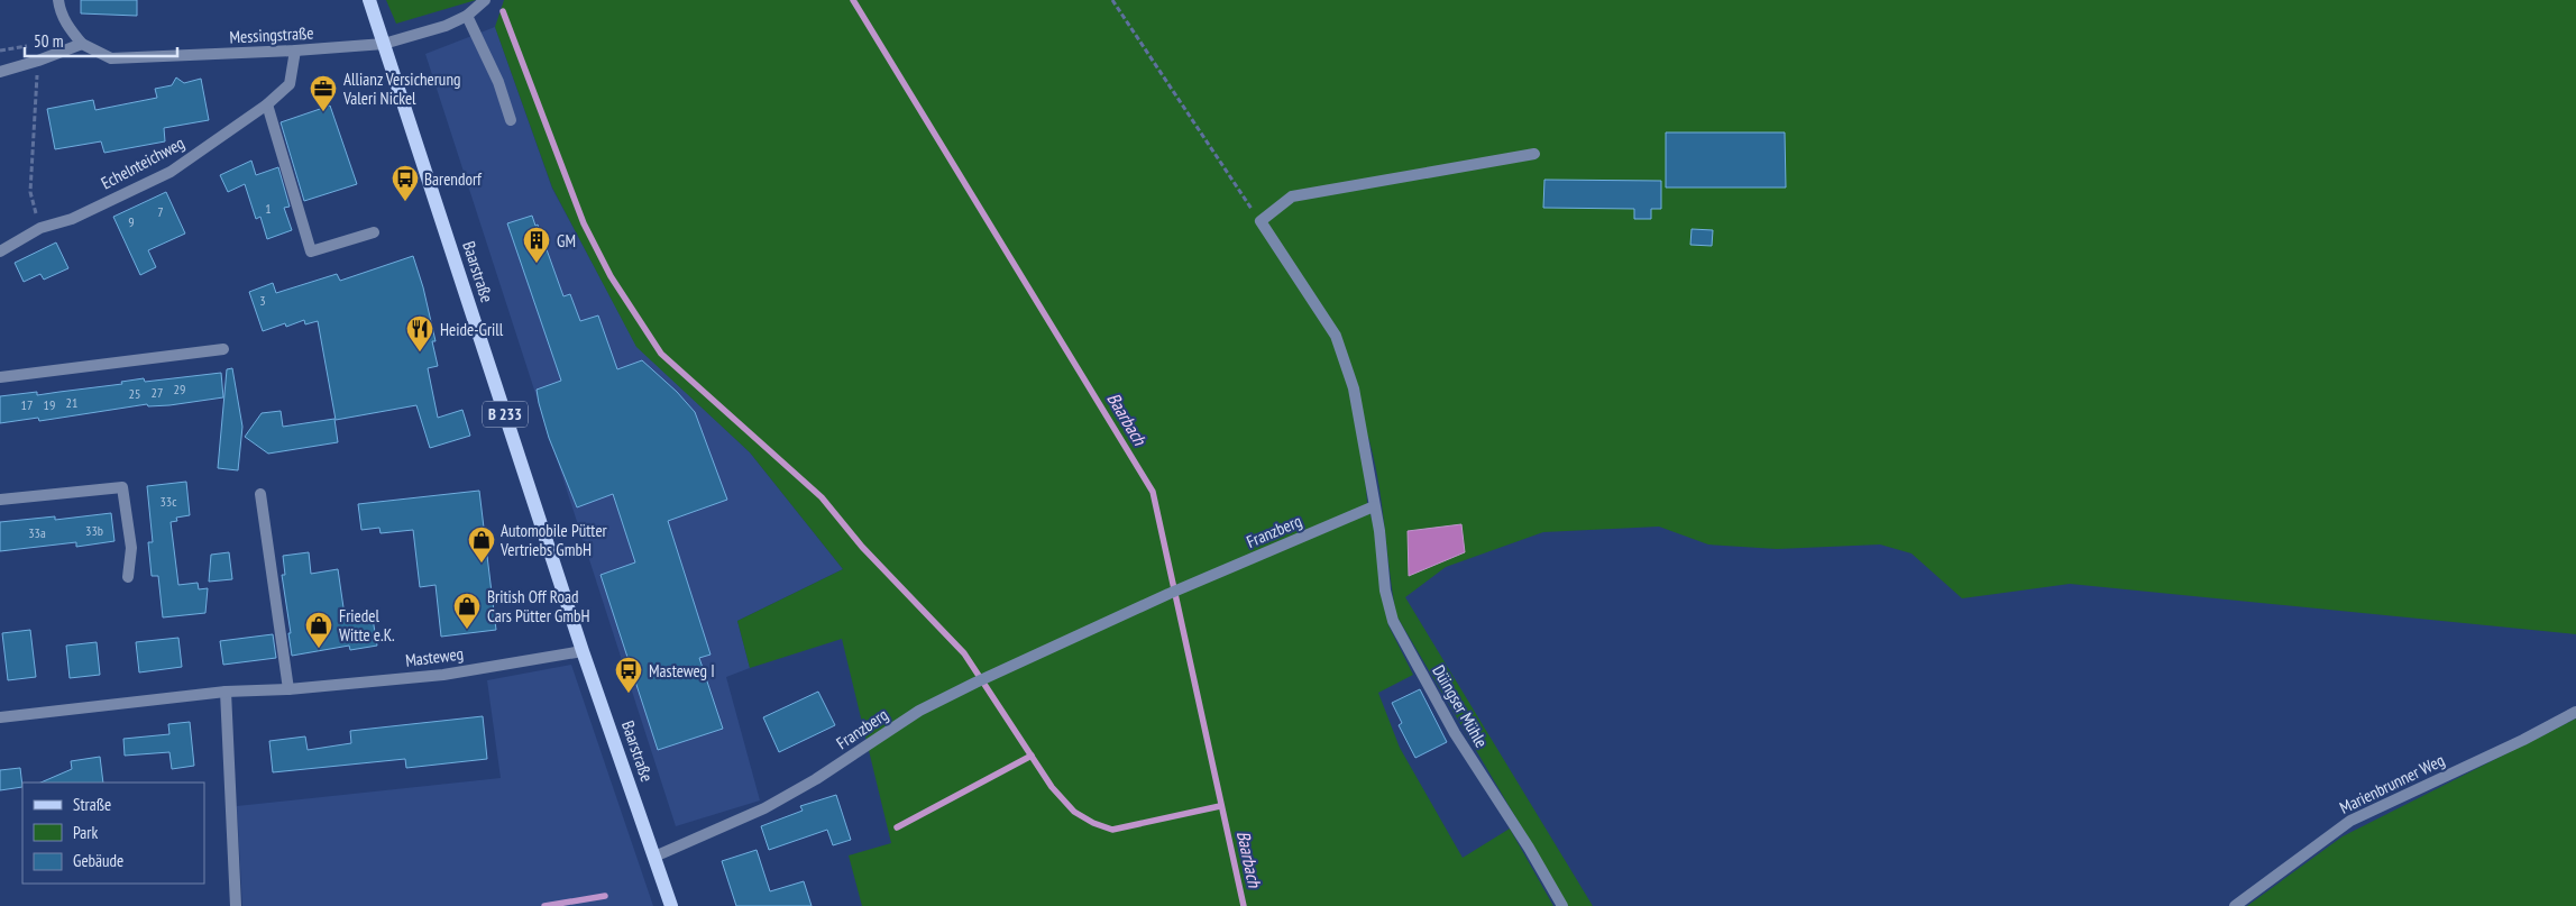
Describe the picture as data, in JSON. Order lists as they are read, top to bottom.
{
  "streets": {
    "main road": ["Baarstraße", "B 233"],
    "street": [
      "Messingstraße",
      "Echelnteichweg",
      "Franzberg",
      "Masteweg",
      "Düingser Mühle",
      "Marienbrunner Weg"
    ]
  },
  "crossings": [
    ["Messingstraße", "Echelnteichweg"],
    ["Messingstraße", "Baarstraße"],
    ["Baarstraße", "Franzberg"],
    ["Baarstraße", "Masteweg"],
    ["Franzberg", "Düingser Mühle"]
  ],
  "water": ["Baarbach"],
  "places": {
    "office": ["Allianz Versicherung Valeri Nickel"],
    "bus stop": ["Barendorf", "Masteweg I"],
    "building": ["GM"],
    "restaurant": ["Heide-Grill"],
    "shop": ["Automobile Pütter Vertriebs GmbH", "British Off Road Cars Pütter GmbH", "Friedel Witte e.K."]
  },
  "house_numbers": [
    "1",
    "7",
    "9",
    "3",
    "29",
    "27",
    "25",
    "21",
    "17",
    "19",
    "33c",
    "33b",
    "33a"
  ],
  "legend": ["Straße", "Park", "Gebäude"],
  "scale_bar": "50 m"
}
